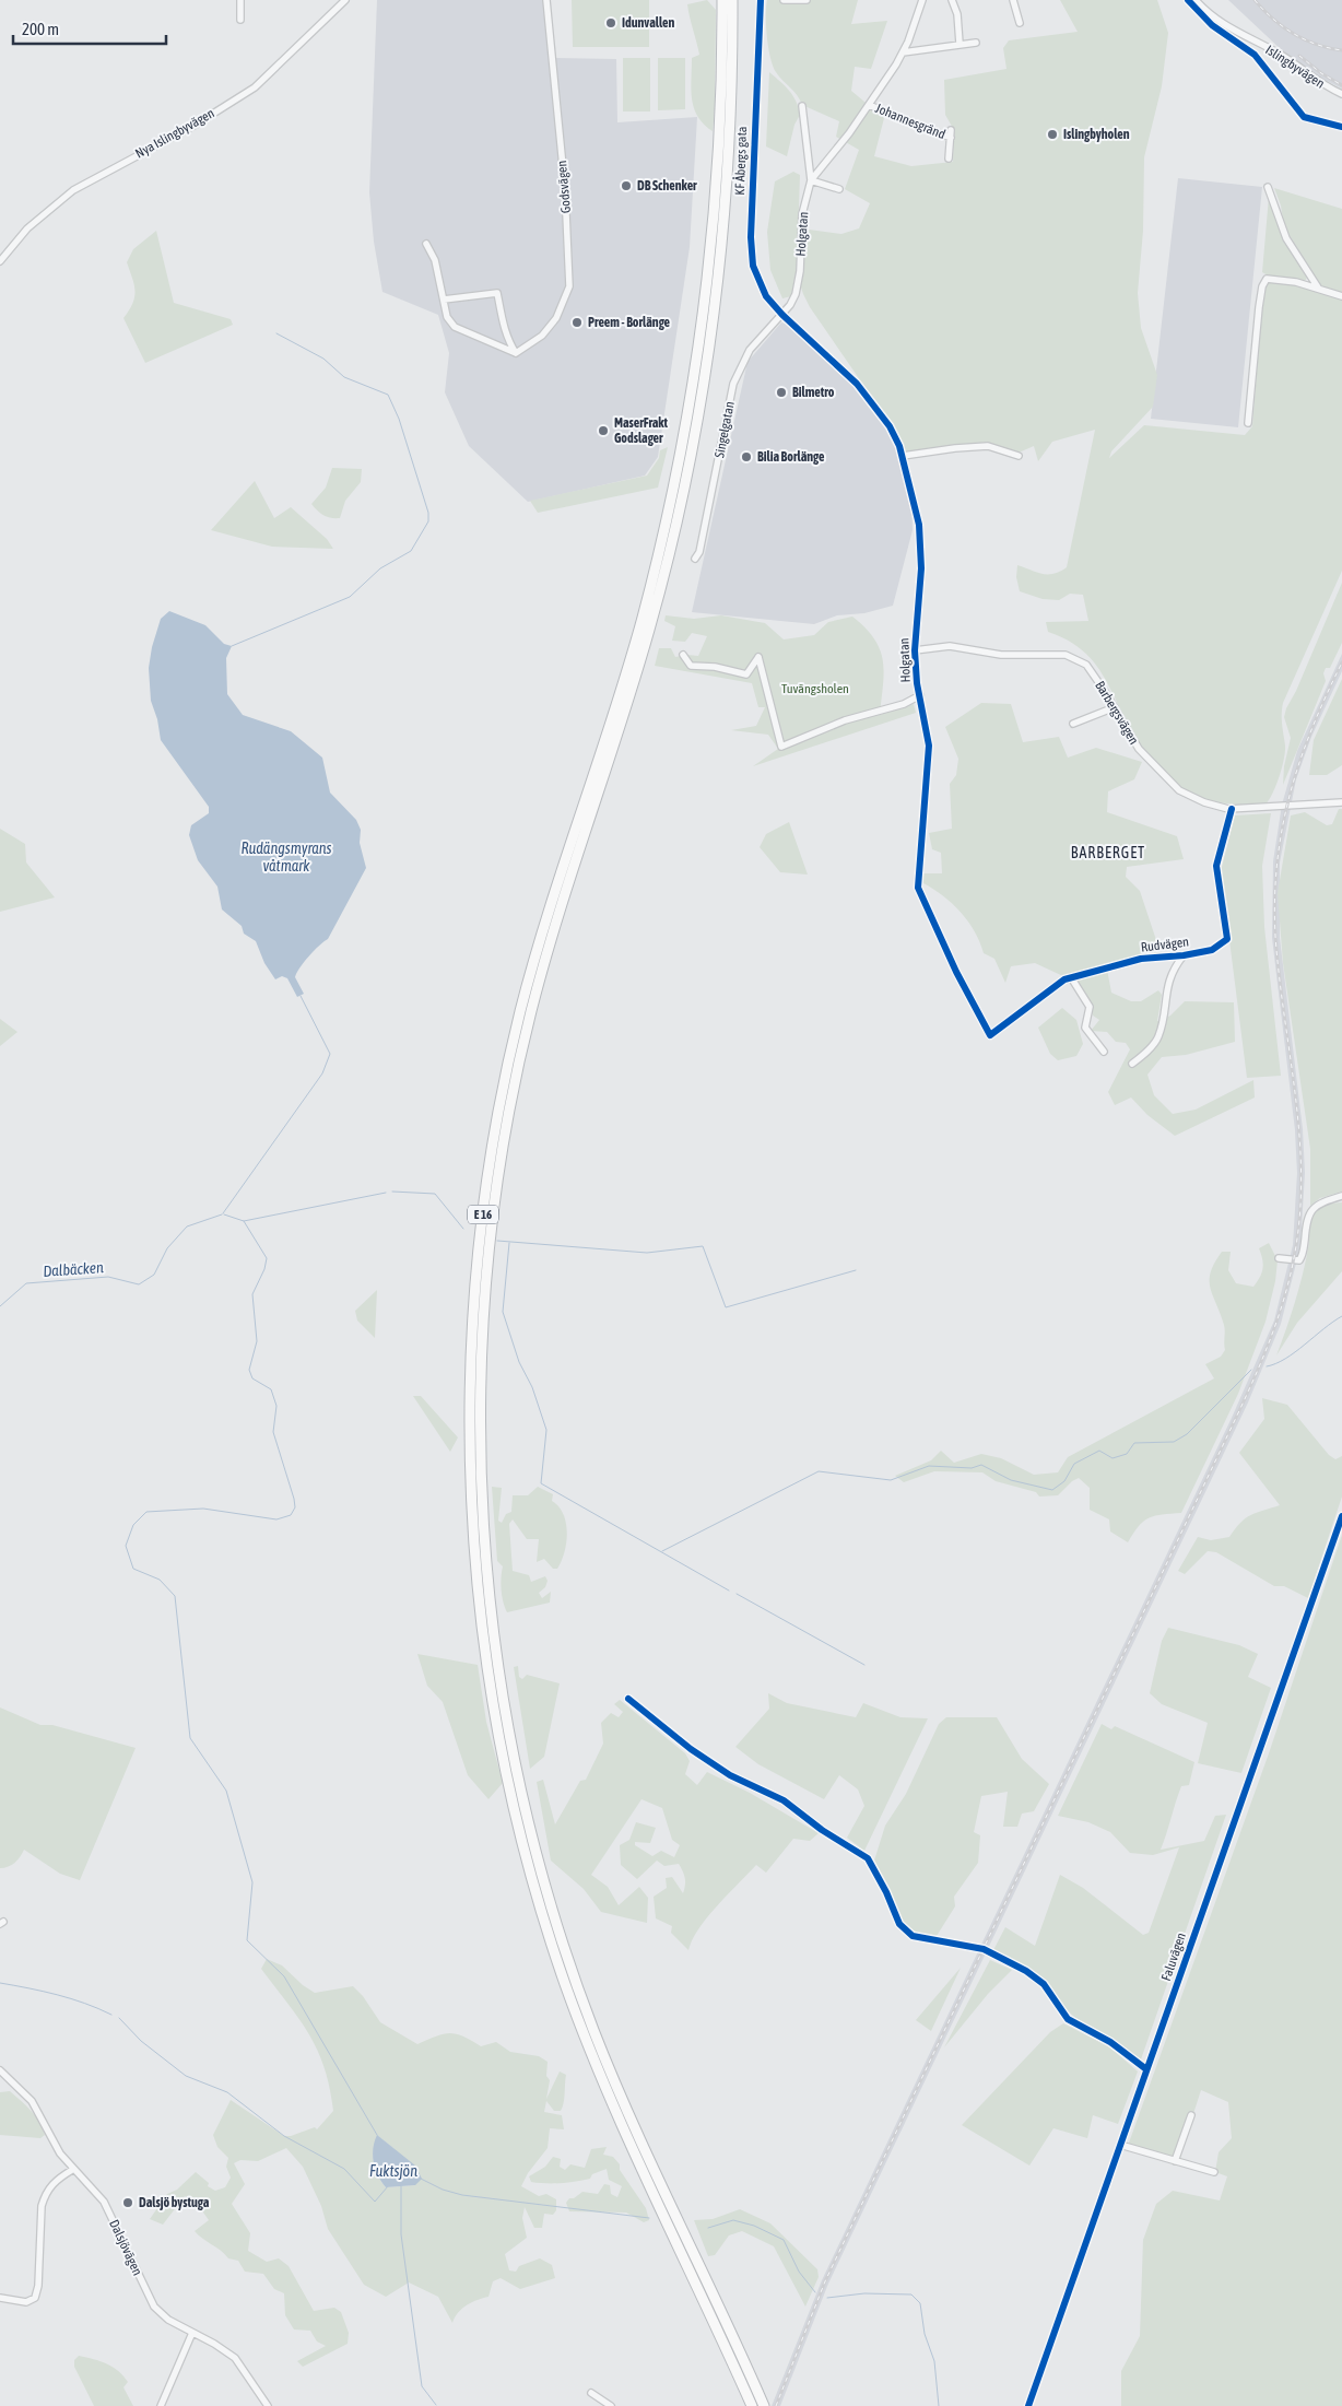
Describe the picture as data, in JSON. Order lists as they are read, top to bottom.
{
  "streets": {
    "highway": ["E 16"],
    "street": [
      "Islingbyvägen",
      "Johannesgränd",
      "Nya Islingbyvägen",
      "KF Åbergs gata",
      "Godsvägen",
      "Holgatan",
      "Singelgatan",
      "Barbergsvägen",
      "Rudvägen",
      "Faluvägen",
      "Dalsjövägen"
    ]
  },
  "crossings": [
    ["Johannesgränd", "Holgatan"],
    ["KF Åbergs gata", "Holgatan"],
    ["KF Åbergs gata", "Singelgatan"],
    ["Holgatan", "Singelgatan"],
    ["Holgatan", "Barbergsvägen"],
    ["Holgatan", "Rudvägen"],
    ["Barbergsvägen", "Rudvägen"]
  ],
  "districts": ["BARBERGET"],
  "water": ["Rudängsmyrans våtmark", "Dalbäcken", "Fuktsjön"],
  "parks": ["Tuvängsholen"],
  "places": [
    "Idunvallen",
    "Islingbyholen",
    "DB Schenker",
    "Preem - Borlänge",
    "Bilmetro",
    "MaserFrakt Godslager",
    "Bilia Borlänge",
    "Dalsjö bystuga"
  ],
  "scale_bar": "200 m"
}
